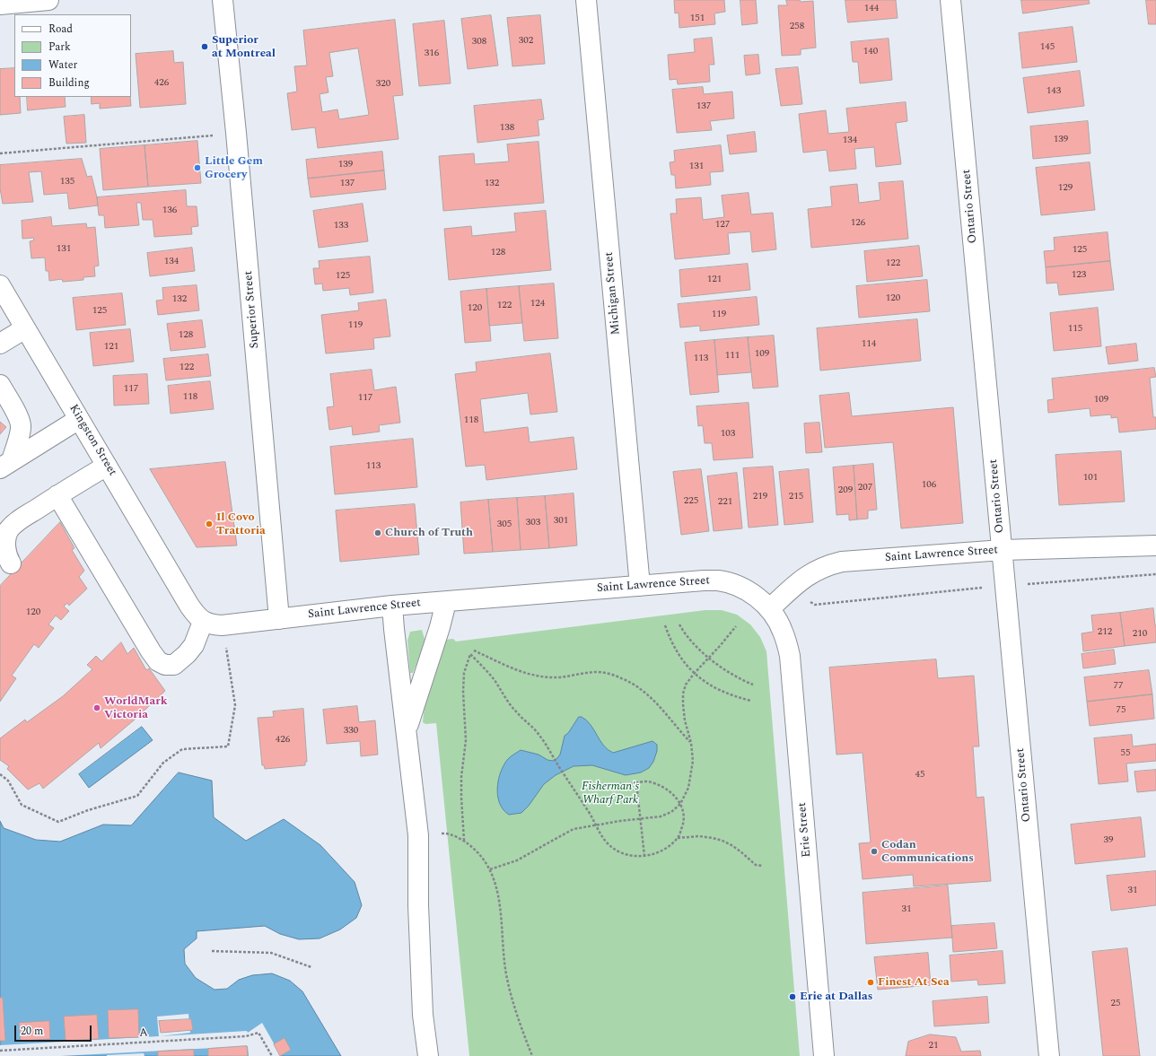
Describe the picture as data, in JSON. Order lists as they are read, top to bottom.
{
  "streets": {
    "street": [
      "Ontario Street",
      "Michigan Street",
      "Superior Street",
      "Kingston Street",
      "Saint Lawrence Street",
      "Erie Street"
    ],
    "path": ["A"]
  },
  "crossings": [
    ["Ontario Street", "Saint Lawrence Street"],
    ["Michigan Street", "Saint Lawrence Street"],
    ["Superior Street", "Saint Lawrence Street"],
    ["Kingston Street", "Saint Lawrence Street"],
    ["Saint Lawrence Street", "Erie Street"]
  ],
  "parks": ["Fisherman's Wharf Park"],
  "places": [
    "Superior at Montreal",
    "Little Gem Grocery",
    "Il Covo Trattoria",
    "Church of Truth",
    "WorldMark Victoria",
    "Codan Communications",
    "Finest At Sea",
    "Erie at Dallas"
  ],
  "house_numbers": [
    "144",
    "151",
    "258",
    "302",
    "308",
    "145",
    "140",
    "316",
    "426",
    "320",
    "143",
    "137",
    "138",
    "139",
    "134",
    "139",
    "131",
    "135",
    "137",
    "132",
    "129",
    "136",
    "126",
    "127",
    "133",
    "131",
    "125",
    "128",
    "134",
    "122",
    "123",
    "125",
    "121",
    "120",
    "132",
    "124",
    "122",
    "120",
    "125",
    "119",
    "119",
    "115",
    "128",
    "114",
    "121",
    "109",
    "111",
    "113",
    "122",
    "117",
    "118",
    "117",
    "109",
    "118",
    "103",
    "113",
    "101",
    "106",
    "207",
    "209",
    "219",
    "215",
    "225",
    "221",
    "301",
    "303",
    "305",
    "120",
    "212",
    "210",
    "77",
    "75",
    "330",
    "426",
    "55",
    "45",
    "39",
    "31",
    "31",
    "25",
    "21"
  ],
  "legend": [
    "Road",
    "Park",
    "Water",
    "Building"
  ],
  "scale_bar": "20 m"
}
